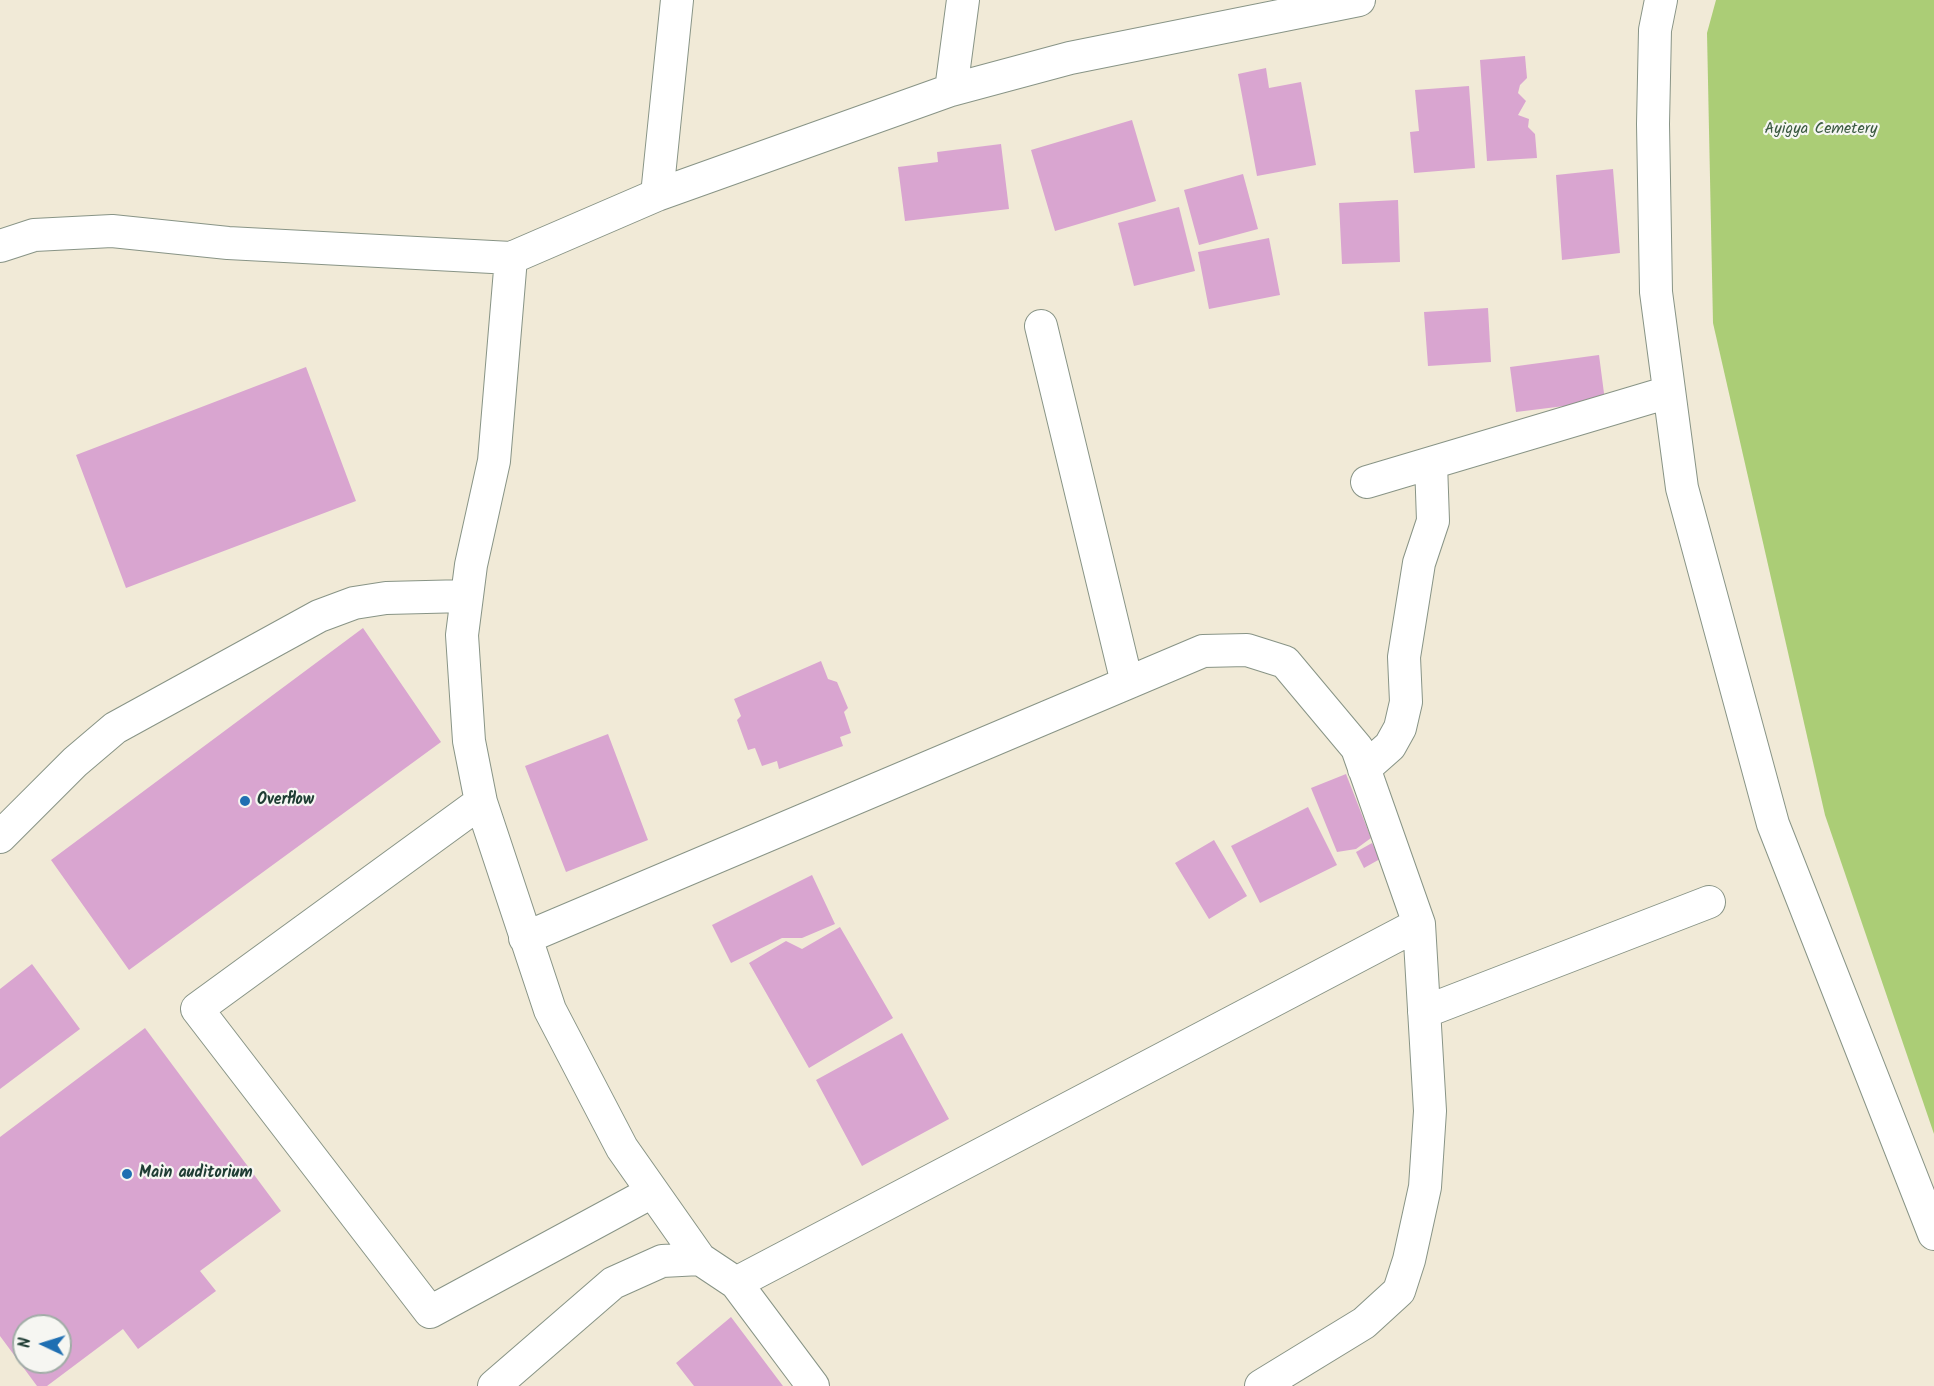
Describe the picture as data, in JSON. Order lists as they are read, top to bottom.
{
  "parks": ["Ayigya Cemetery"],
  "places": ["Overflow", "Main auditorium"],
  "north": "left"
}
